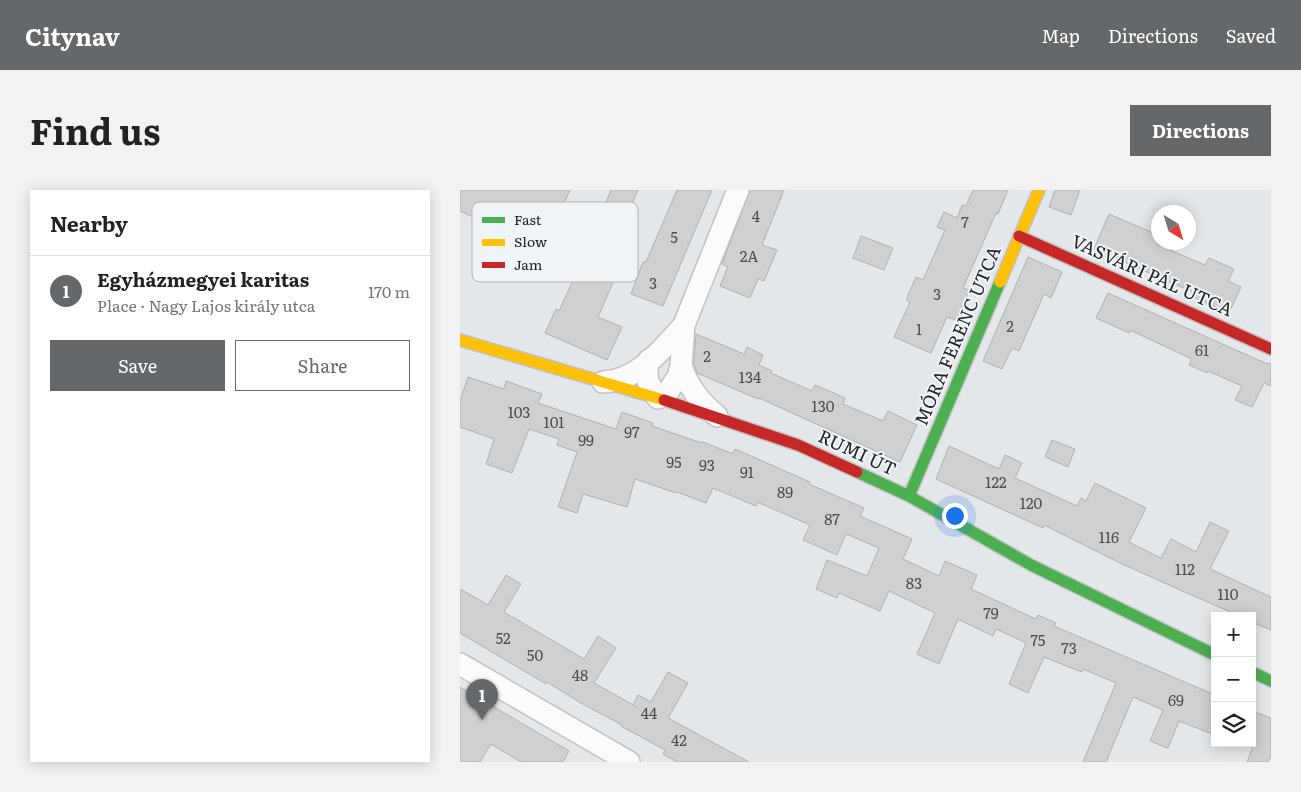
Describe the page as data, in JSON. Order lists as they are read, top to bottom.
{
  "streets": {
    "street": ["VASVÁRI PÁL UTCA", "MÓRA FERENC UTCA", "RUMI ÚT"]
  },
  "crossings": [
    ["VASVÁRI PÁL UTCA", "MÓRA FERENC UTCA"],
    ["MÓRA FERENC UTCA", "RUMI ÚT"]
  ],
  "house_numbers": [
    "4",
    "7",
    "5",
    "2A",
    "3",
    "3",
    "2",
    "1",
    "61",
    "2",
    "134",
    "130",
    "103",
    "101",
    "97",
    "99",
    "95",
    "93",
    "91",
    "122",
    "89",
    "120",
    "87",
    "116",
    "112",
    "83",
    "110",
    "79",
    "52",
    "75",
    "73",
    "50",
    "48",
    "69",
    "44",
    "42"
  ],
  "legend": ["Fast", "Slow", "Jam"],
  "north": "bottom right",
  "page": {
    "header": "Citynav",
    "nav": ["Map", "Directions", "Saved"],
    "title": "Find us",
    "buttons": [
      "Directions",
      ["Save", "Share"]
    ],
    "heading": "Nearby",
    "list": [
      {
        "mark": "1",
        "name": "Egyházmegyei karitas",
        "note": "Place · Nagy Lajos király utca",
        "value": "170 m"
      }
    ],
    "map_buttons": ["+", "−"],
    "pins": "1"
  }
}
